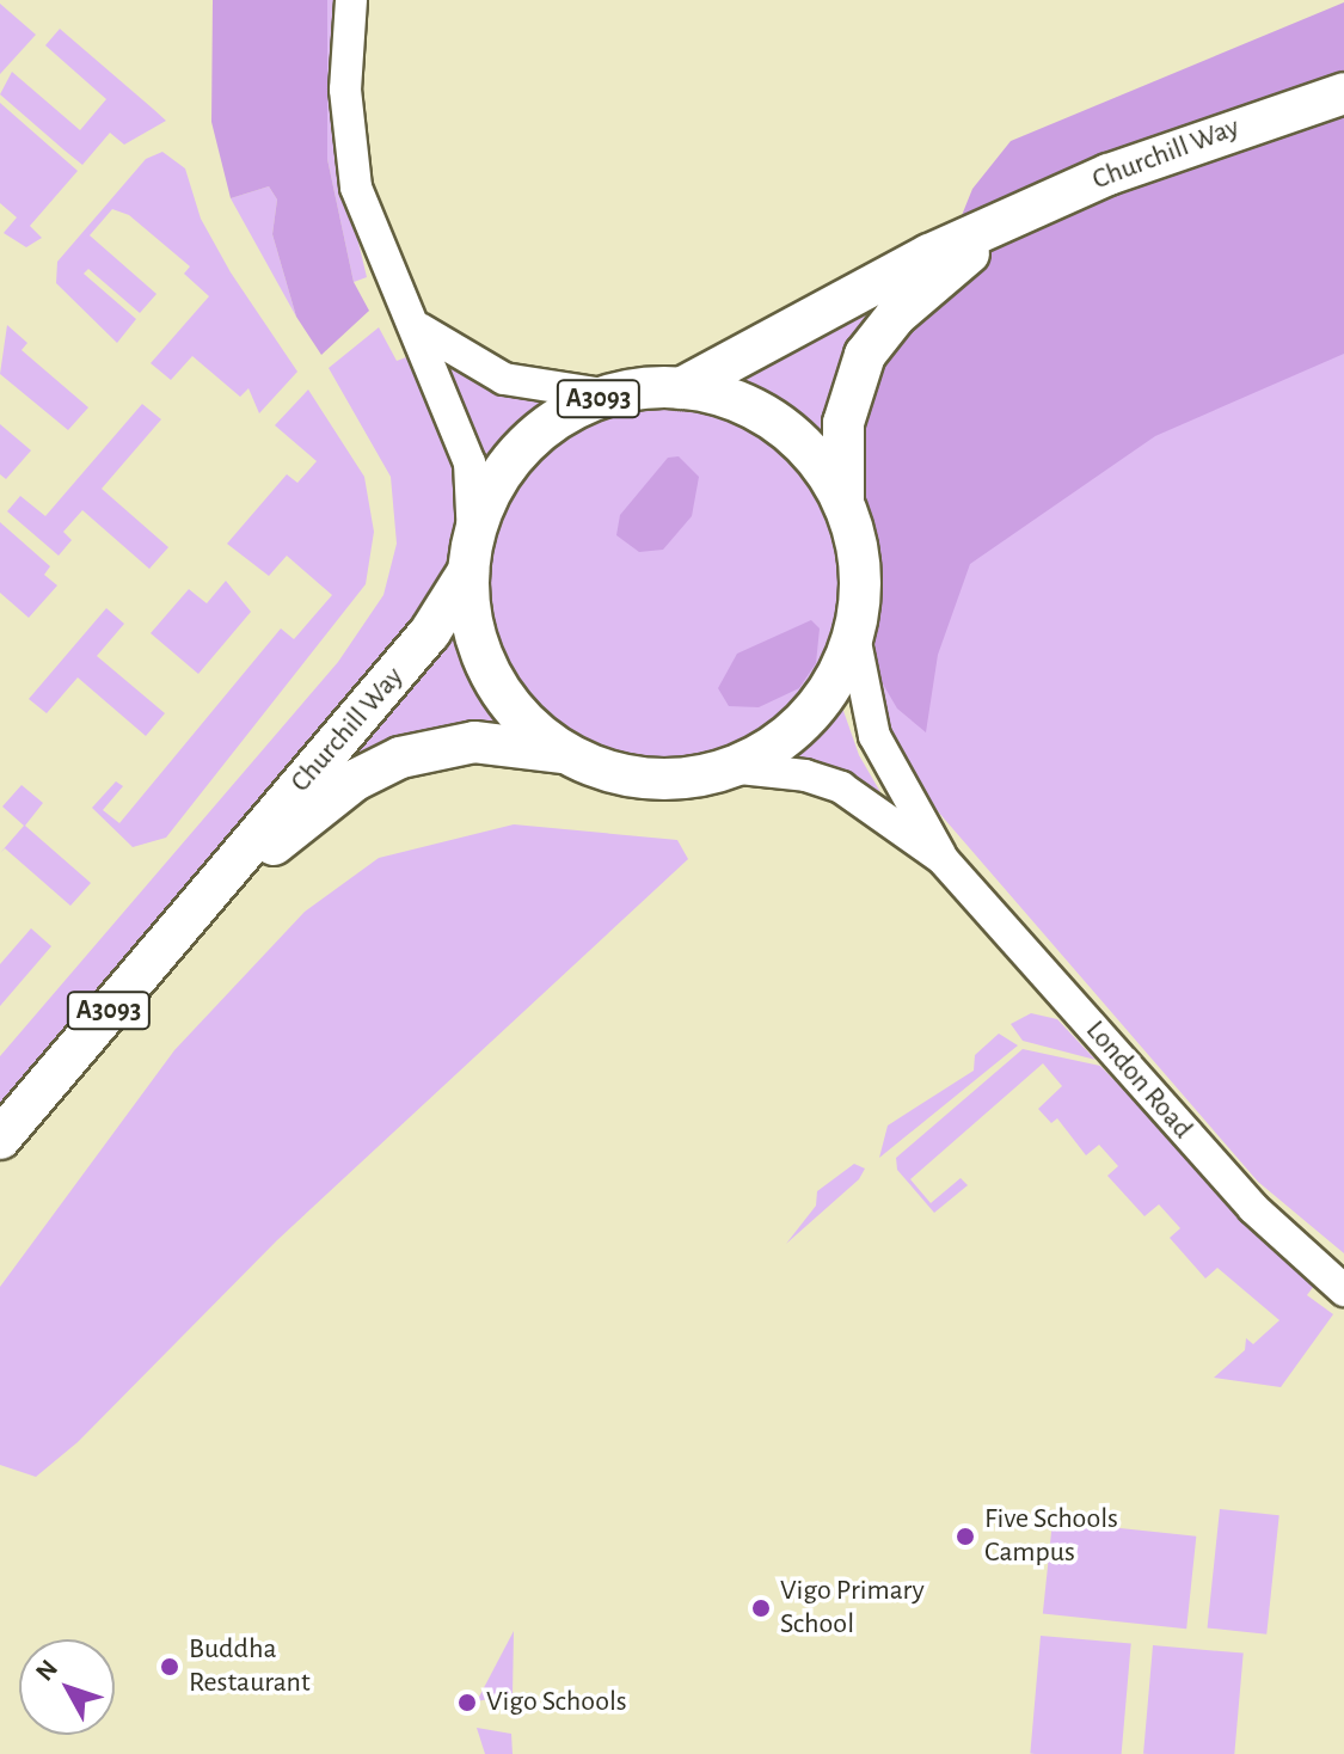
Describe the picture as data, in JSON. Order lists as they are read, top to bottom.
{
  "streets": {
    "main road": ["Churchill Way", "A3093"],
    "street": ["London Road"]
  },
  "crossings": [
    ["Churchill Way", "A3093"],
    ["A3093", "London Road"]
  ],
  "places": [
    "Five Schools Campus",
    "Vigo Primary School",
    "Buddha Restaurant",
    "Vigo Schools"
  ],
  "north": "top left"
}
